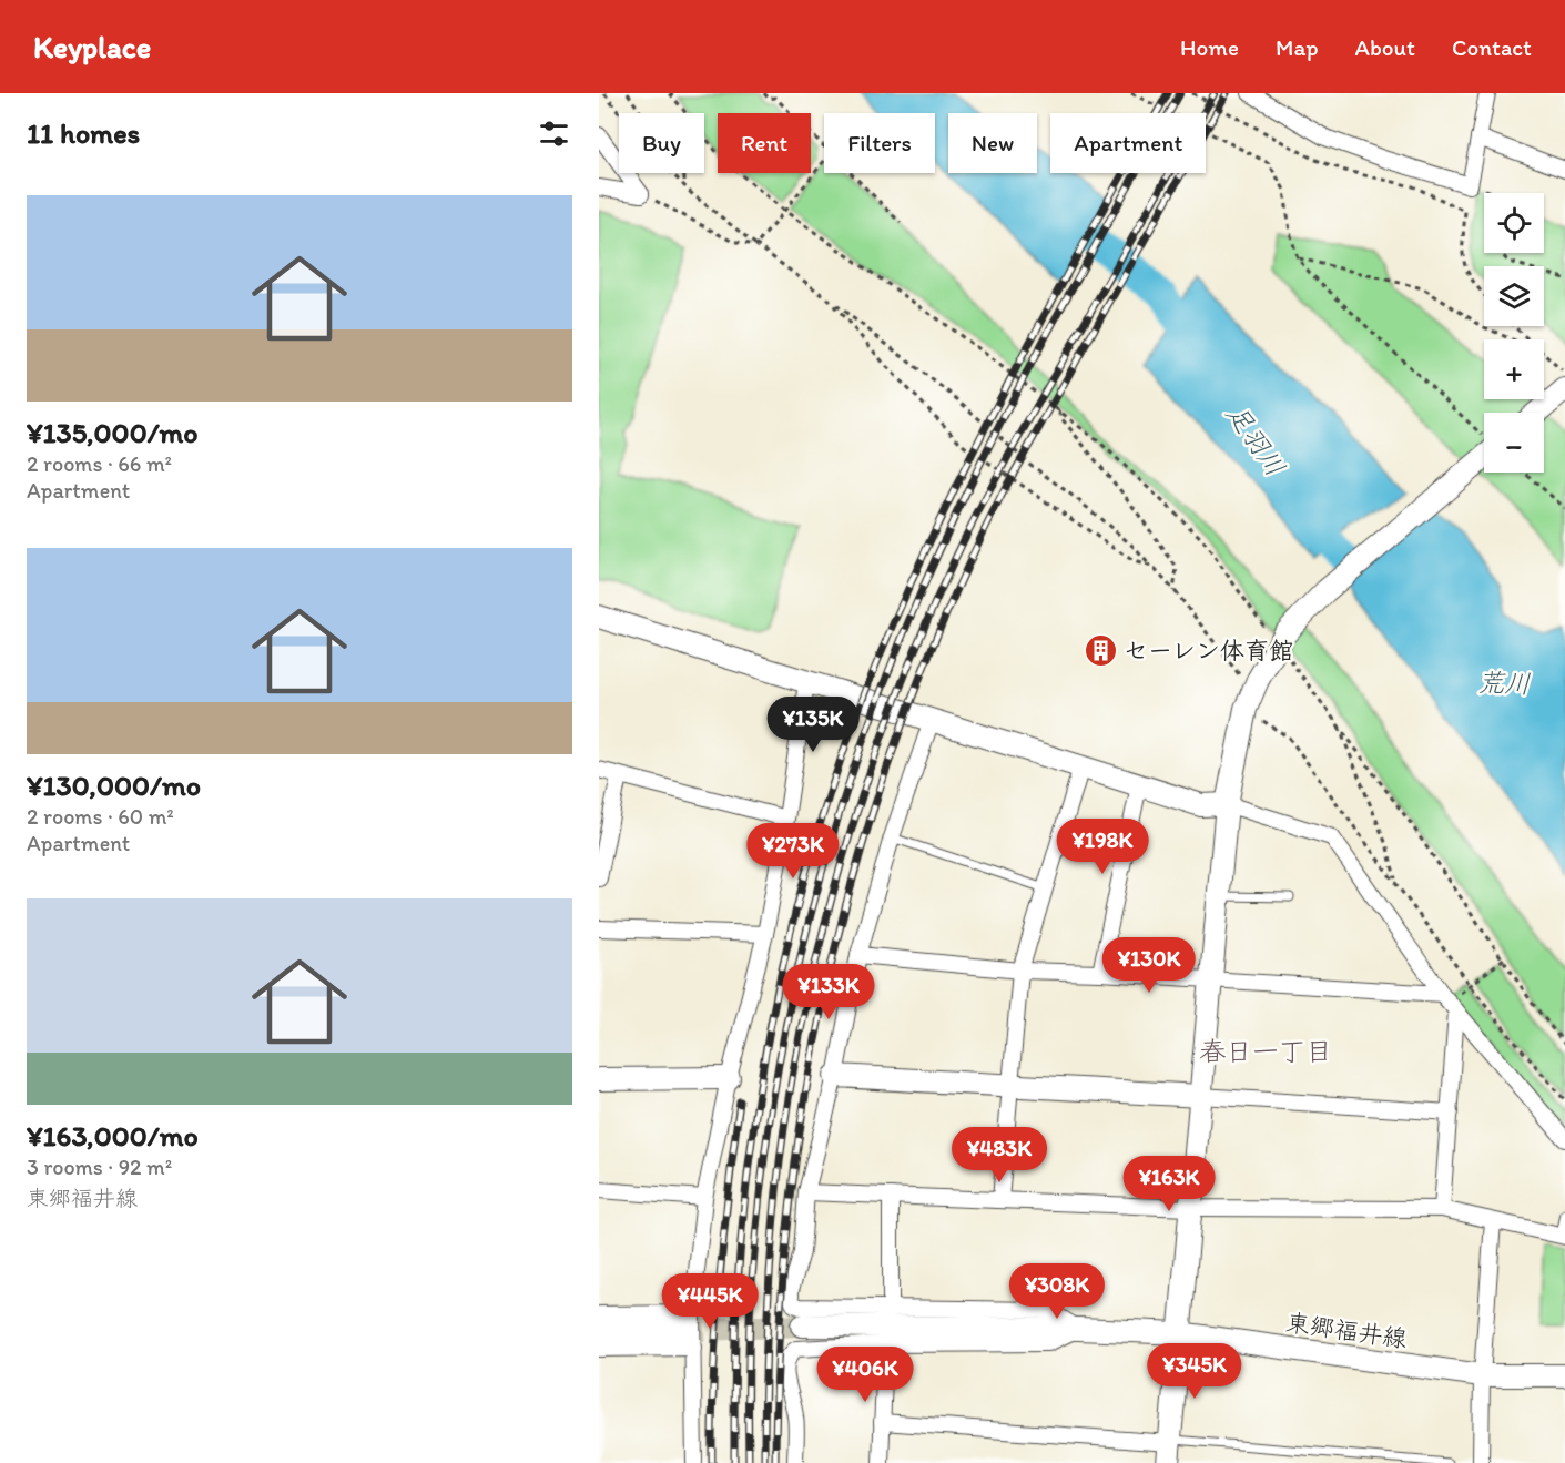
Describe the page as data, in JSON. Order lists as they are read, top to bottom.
{
  "streets": {
    "street": ["東郷福井線"]
  },
  "districts": ["春日一丁目"],
  "water": ["足羽川", "荒川"],
  "places": {
    "building": ["セーレン体育館"]
  },
  "page": {
    "header": "Keyplace",
    "nav": [
      "Home",
      "Map",
      "About",
      "Contact"
    ],
    "heading": "11 homes",
    "chip": [
      "Buy",
      "Rent",
      "Filters",
      "New",
      "Apartment"
    ],
    "list": [
      {
        "name": "¥135,000/mo",
        "note": "2 rooms · 66 m² · Apartment"
      },
      {
        "name": "¥130,000/mo",
        "note": "2 rooms · 60 m² · Apartment"
      },
      {
        "name": "¥163,000/mo",
        "note": "3 rooms · 92 m² · 東郷福井線"
      }
    ],
    "map_buttons": ["+", "−"],
    "price": [
      "¥135K",
      "¥198K",
      "¥273K",
      "¥130K",
      "¥133K",
      "¥483K",
      "¥163K",
      "¥308K",
      "¥445K",
      "¥345K",
      "¥406K"
    ]
  }
}
